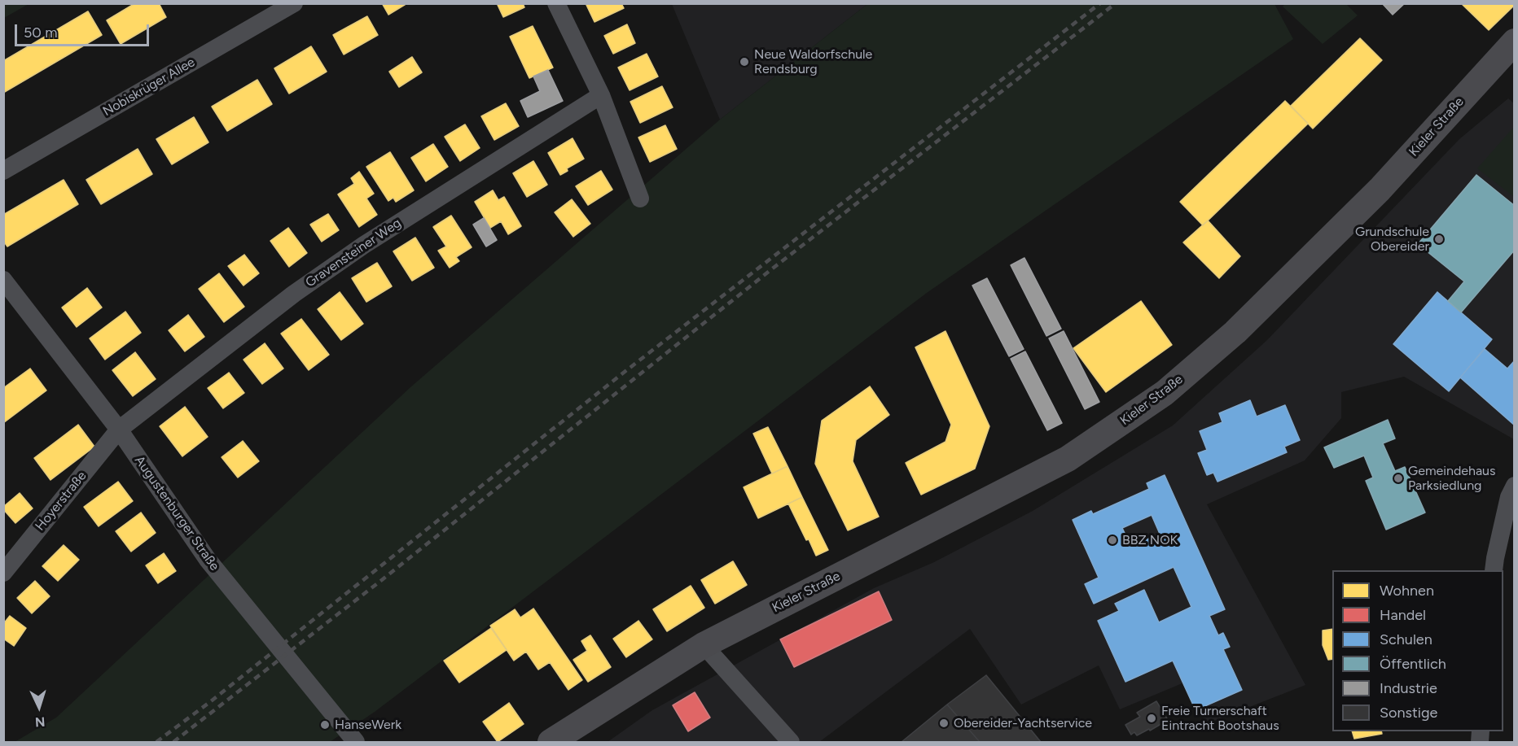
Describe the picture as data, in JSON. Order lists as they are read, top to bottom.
{
  "streets": {
    "main road": ["Kieler Straße"],
    "street": [
      "Nobiskrüger Allee",
      "Gravensteiner Weg",
      "Hoyerstraße",
      "Augustenburger Straße"
    ]
  },
  "crossings": [
    ["Gravensteiner Weg", "Hoyerstraße"],
    ["Gravensteiner Weg", "Augustenburger Straße"],
    ["Hoyerstraße", "Augustenburger Straße"]
  ],
  "places": [
    "Neue Waldorfschule Rendsburg",
    "Grundschule Obereider",
    "Gemeindehaus Parksiedlung",
    "BBZ NOK",
    "Freie Turnerschaft Eintracht Bootshaus",
    "Obereider-Yachtservice",
    "HanseWerk"
  ],
  "legend": [
    "Wohnen",
    "Handel",
    "Schulen",
    "Öffentlich",
    "Industrie",
    "Sonstige"
  ],
  "scale_bar": "50 m",
  "north": "bottom"
}
